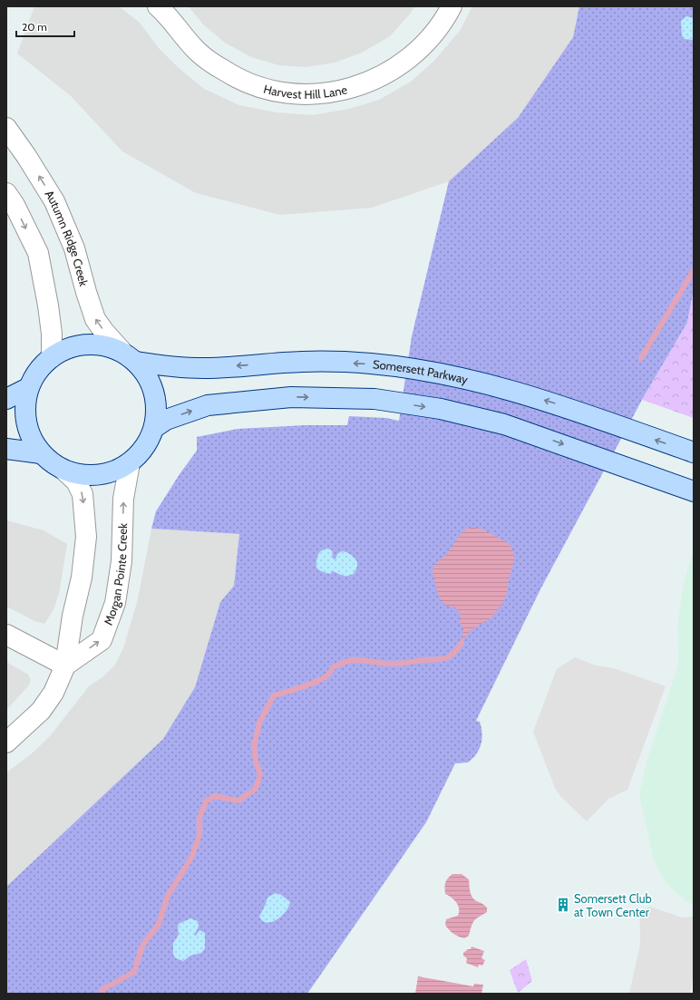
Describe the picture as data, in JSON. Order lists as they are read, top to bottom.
{
  "streets": {
    "main road": ["Somersett Parkway"],
    "street": ["Harvest Hill Lane", "Autumn Ridge Creek", "Morgan Pointe Creek"]
  },
  "crossings": [
    ["Autumn Ridge Creek", "Somersett Parkway"]
  ],
  "places": {
    "building": ["Somersett Club at Town Center"]
  },
  "scale_bar": "20 m"
}
